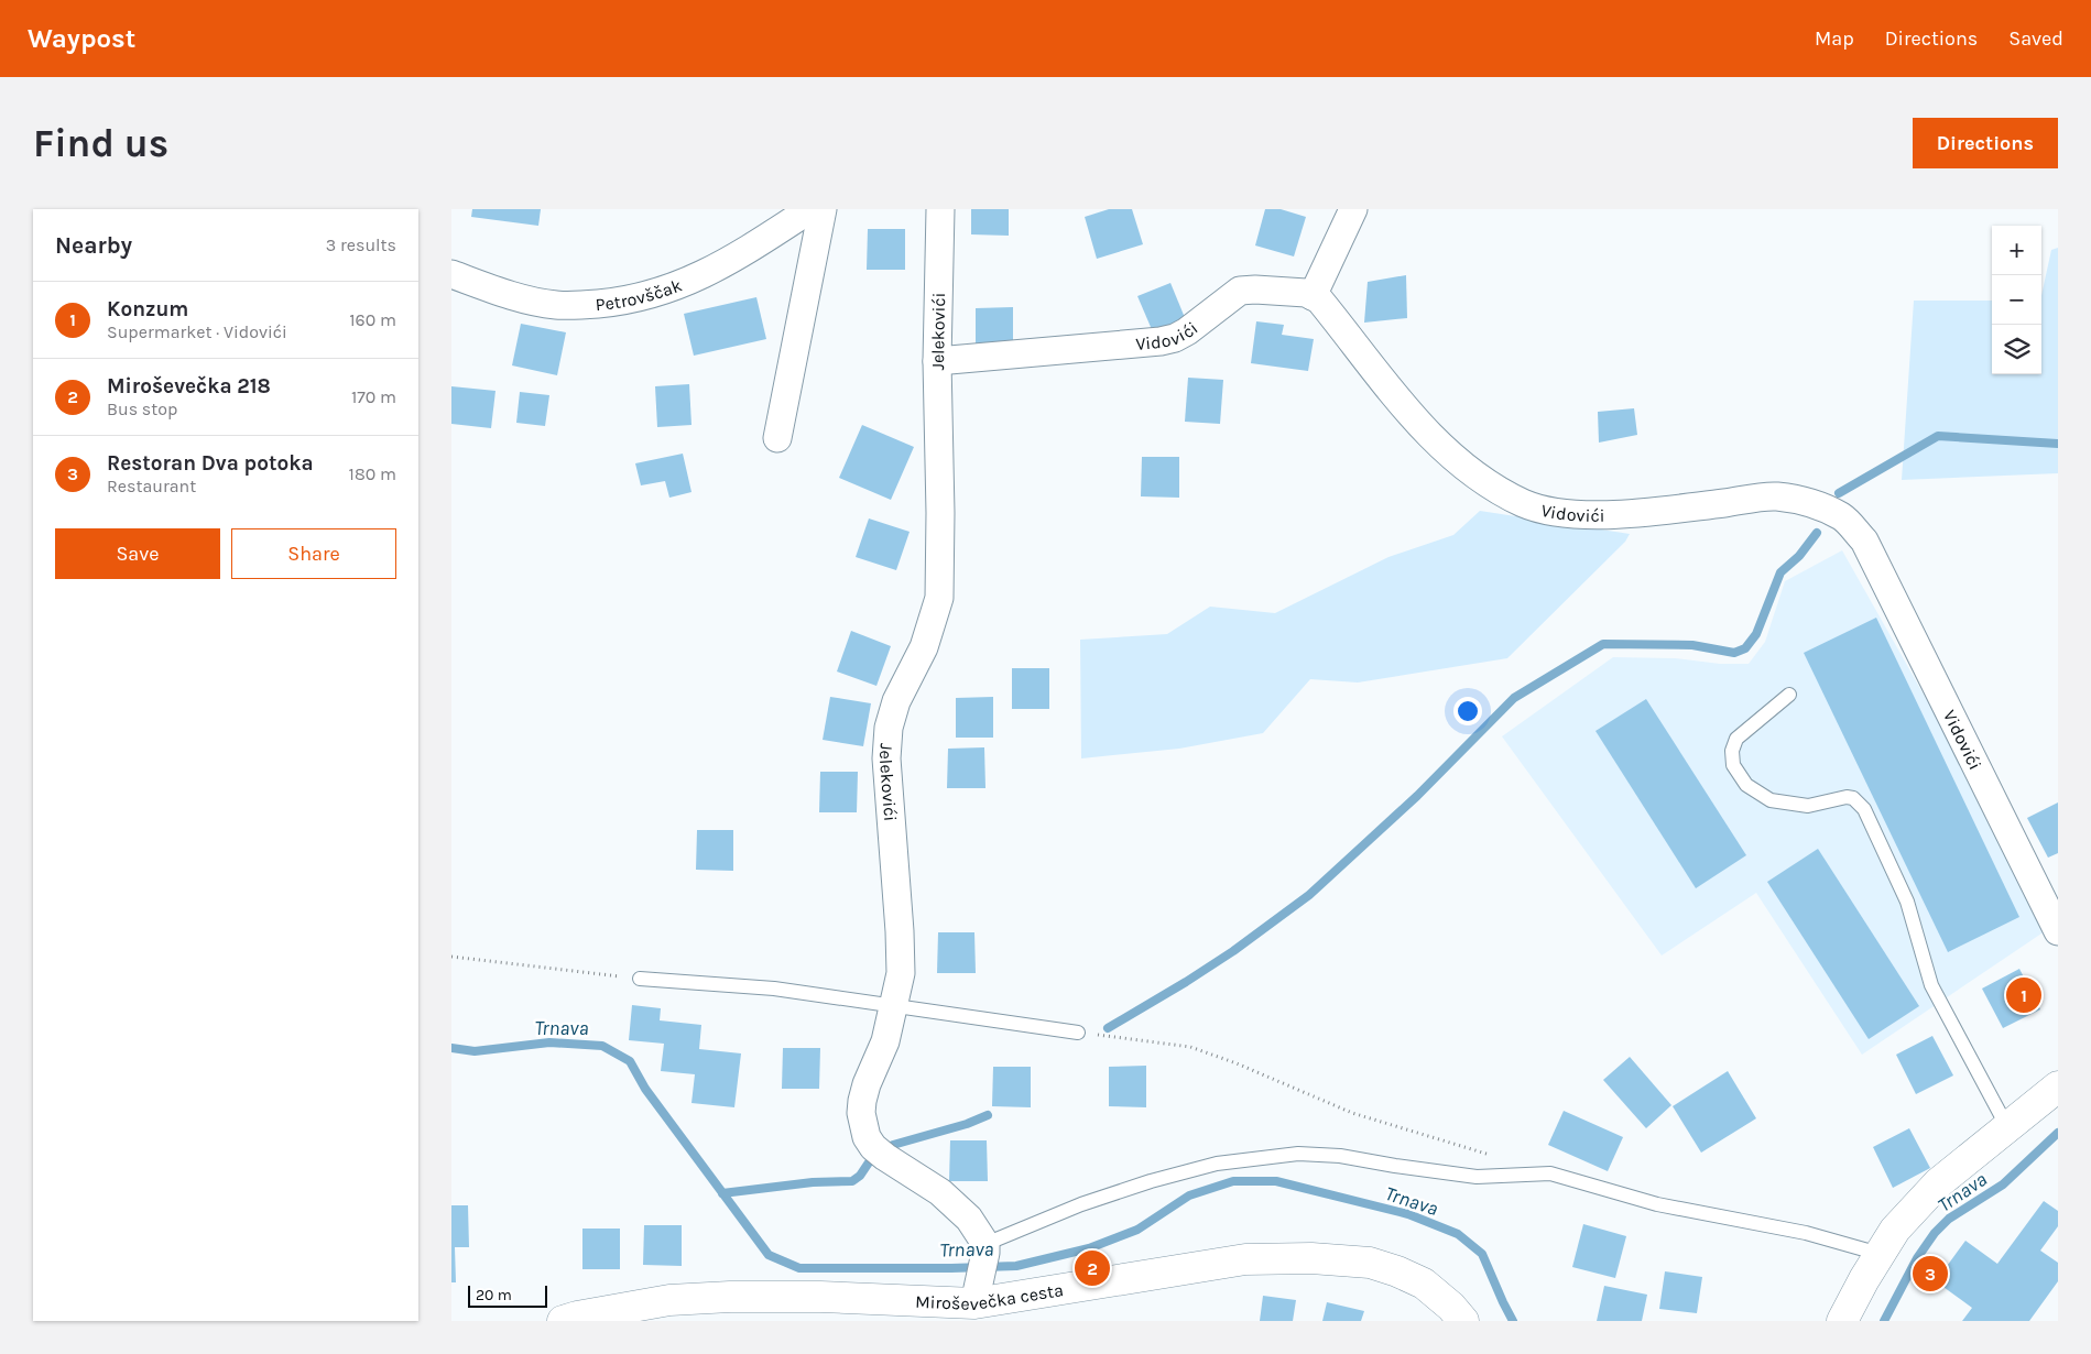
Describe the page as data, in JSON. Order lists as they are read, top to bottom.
{
  "streets": {
    "main road": ["Miroševečka cesta"],
    "street": ["Petrovščak", "Jelekovići", "Vidovići"]
  },
  "crossings": [
    ["Jelekovići", "Vidovići"],
    ["Jelekovići", "Miroševečka cesta"]
  ],
  "water": ["Trnava"],
  "scale_bar": "20 m",
  "page": {
    "header": "Waypost",
    "nav": ["Map", "Directions", "Saved"],
    "buttons": [
      "Directions",
      ["Save", "Share"]
    ],
    "title": "Find us",
    "heading": ["Nearby", "3 results"],
    "map_buttons": ["+", "−"],
    "list": [
      {
        "mark": "1",
        "name": "Konzum",
        "note": "Supermarket · Vidovići",
        "value": "160 m"
      },
      {
        "mark": "2",
        "name": "Miroševečka 218",
        "note": "Bus stop",
        "value": "170 m"
      },
      {
        "mark": "3",
        "name": "Restoran Dva potoka",
        "note": "Restaurant",
        "value": "180 m"
      }
    ],
    "pins": ["1", "2", "3"],
    "scale": "20 m"
  }
}
